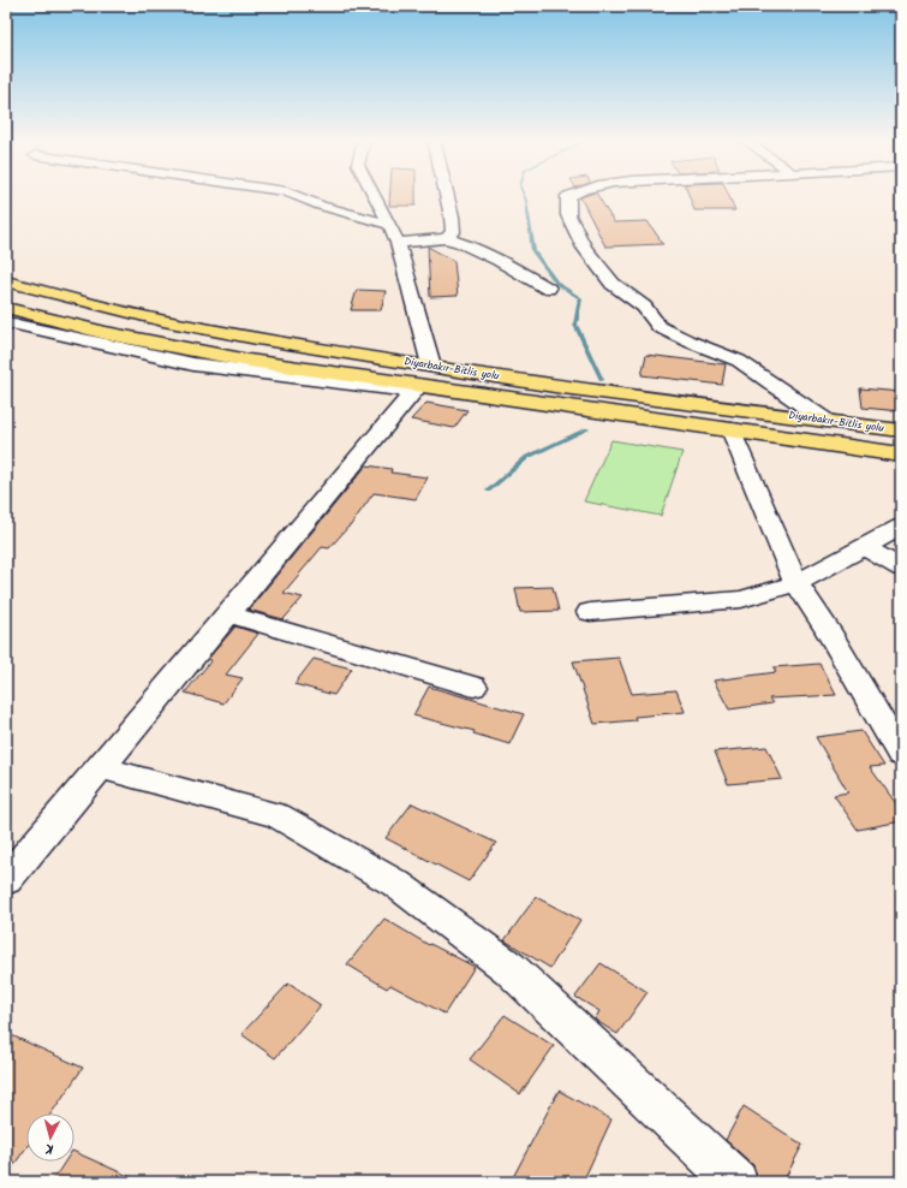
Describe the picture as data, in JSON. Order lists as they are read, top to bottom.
{
  "streets": {
    "highway": ["Diyarbakır-Bitlis yolu"]
  },
  "north": "bottom"
}
